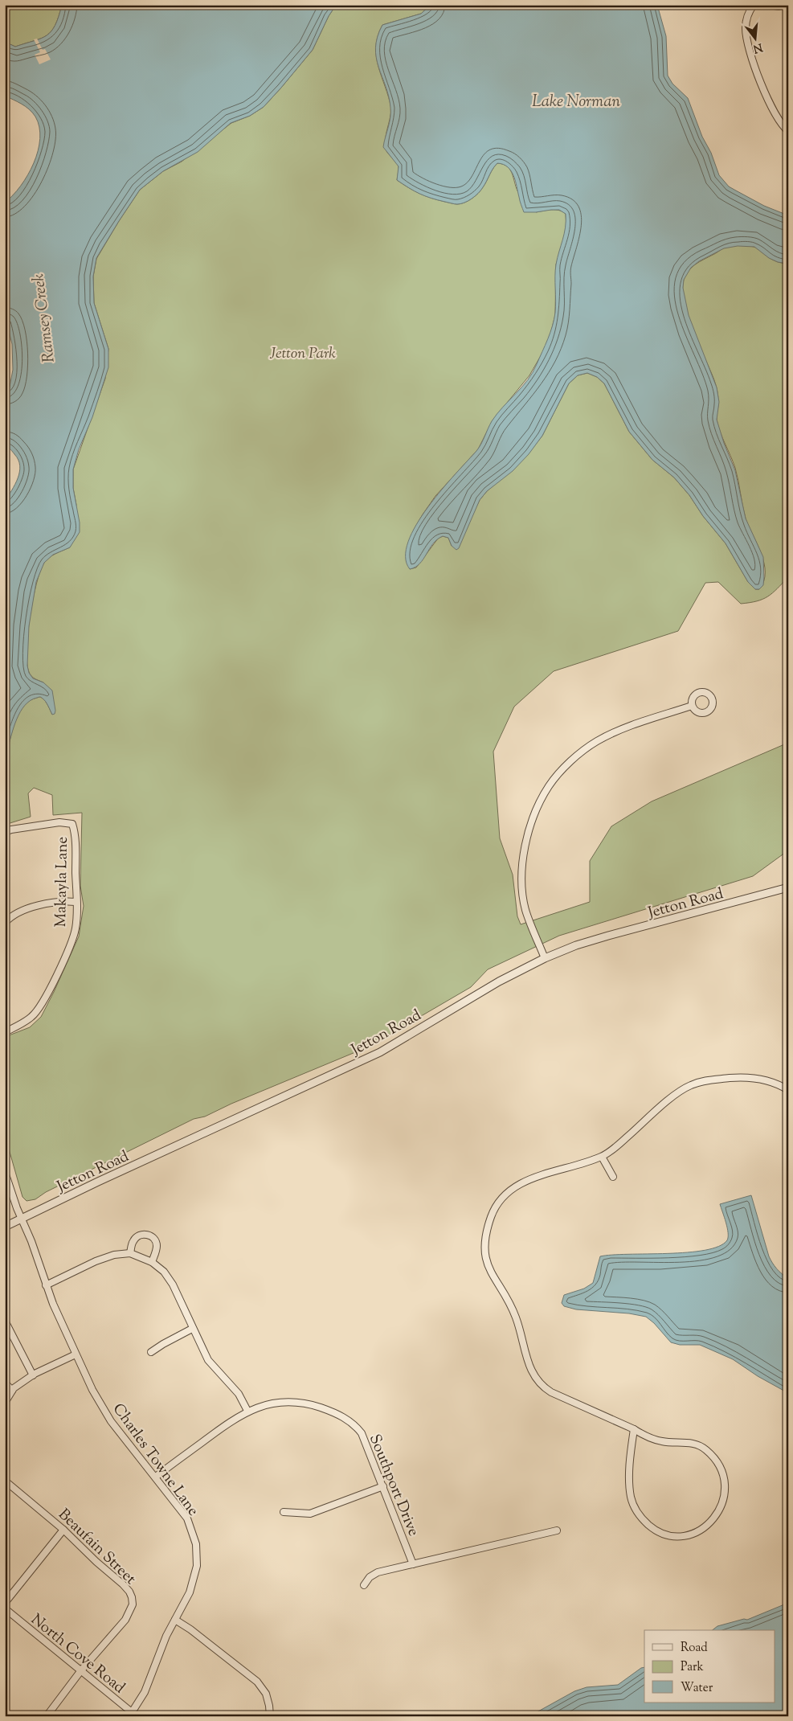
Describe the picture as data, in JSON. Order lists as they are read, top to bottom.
{
  "streets": {
    "street": [
      "Makayla Lane",
      "Jetton Road",
      "Charles Towne Lane",
      "Southport Drive",
      "Beaufain Street",
      "North Cove Road"
    ]
  },
  "crossings": [
    ["Jetton Road", "Charles Towne Lane"],
    ["Charles Towne Lane", "Southport Drive"],
    ["Charles Towne Lane", "North Cove Road"],
    ["Beaufain Street", "North Cove Road"]
  ],
  "water": ["Lake Norman", "Ramsey Creek"],
  "parks": ["Jetton Park"],
  "legend": ["Road", "Park", "Water"],
  "north": "bottom"
}
